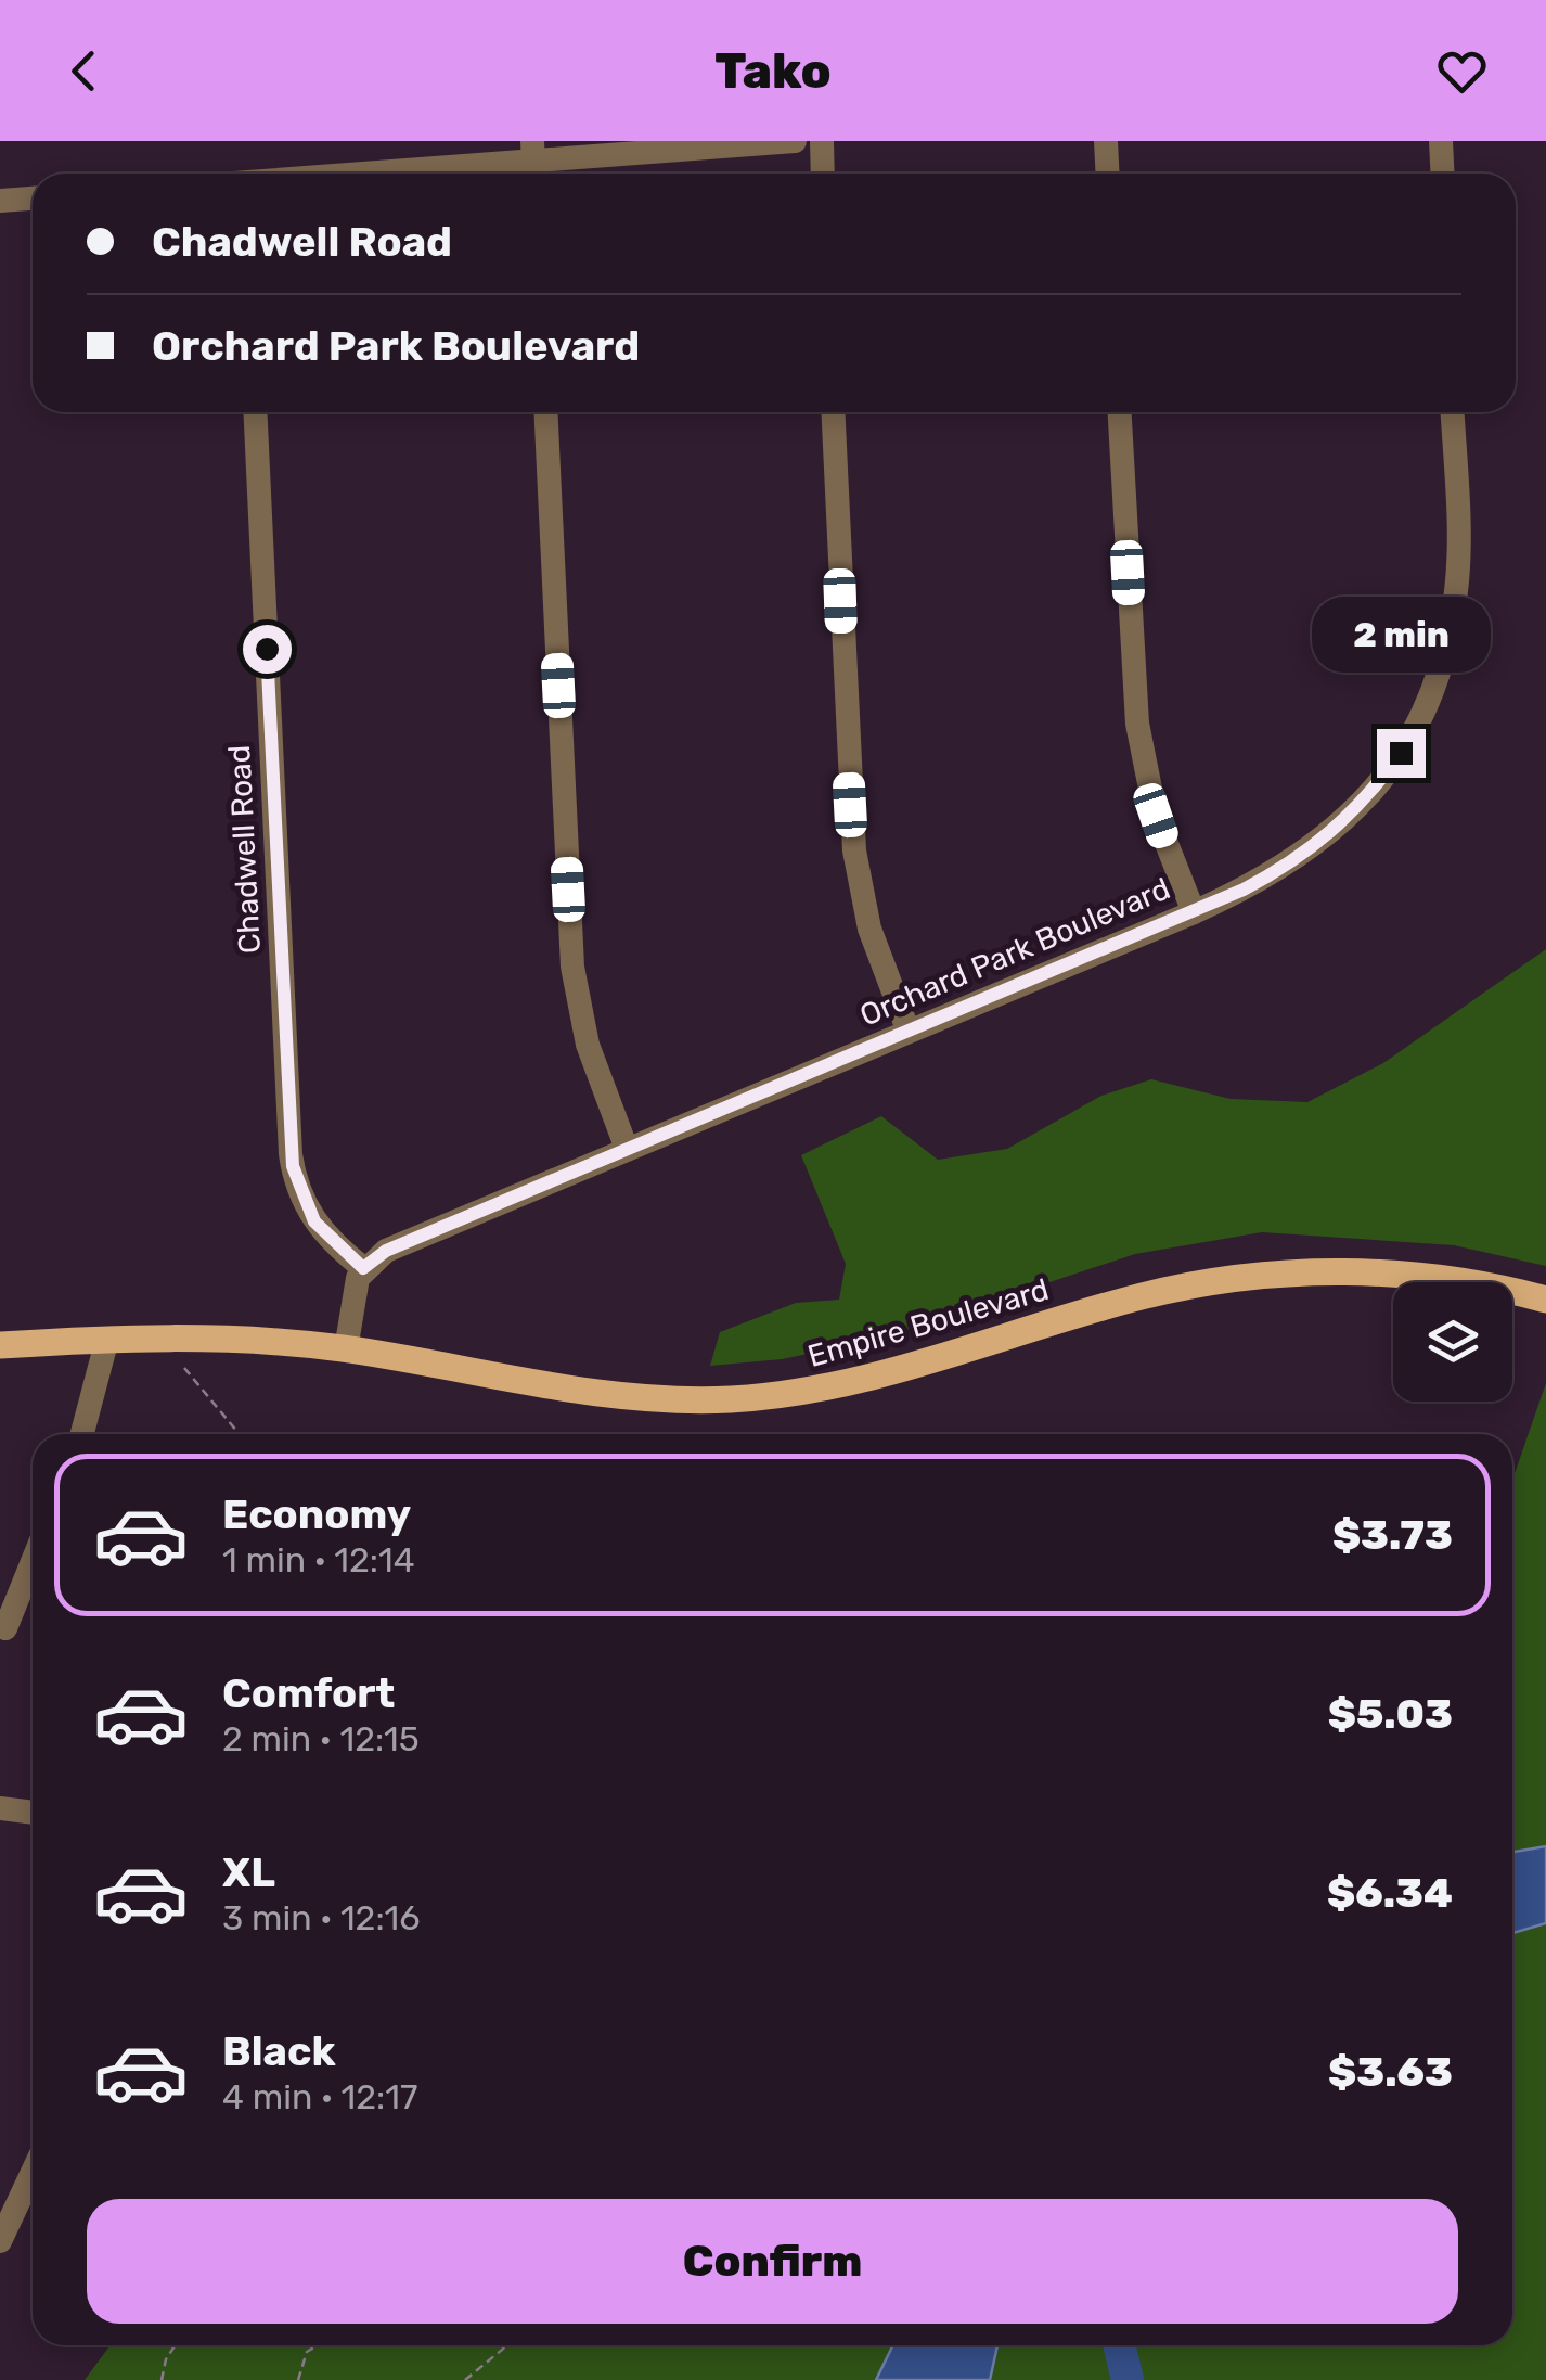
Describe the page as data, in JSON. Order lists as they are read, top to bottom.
{
  "streets": {
    "main road": ["Empire Boulevard"],
    "street": ["Chadwell Road", "Orchard Park Boulevard"]
  },
  "crossings": [
    ["Chadwell Road", "Orchard Park Boulevard"]
  ],
  "page": {
    "header": "Tako",
    "banner": ["Chadwell Road", "Orchard Park Boulevard"],
    "bubble": "2 min",
    "list": [
      {
        "name": "Economy",
        "note": "1 min · 12:14",
        "value": "$3.73"
      },
      {
        "name": "Comfort",
        "note": "2 min · 12:15",
        "value": "$5.03"
      },
      {
        "name": "XL",
        "note": "3 min · 12:16",
        "value": "$6.34"
      },
      {
        "name": "Black",
        "note": "4 min · 12:17",
        "value": "$3.63"
      }
    ],
    "buttons": "Confirm"
  }
}
